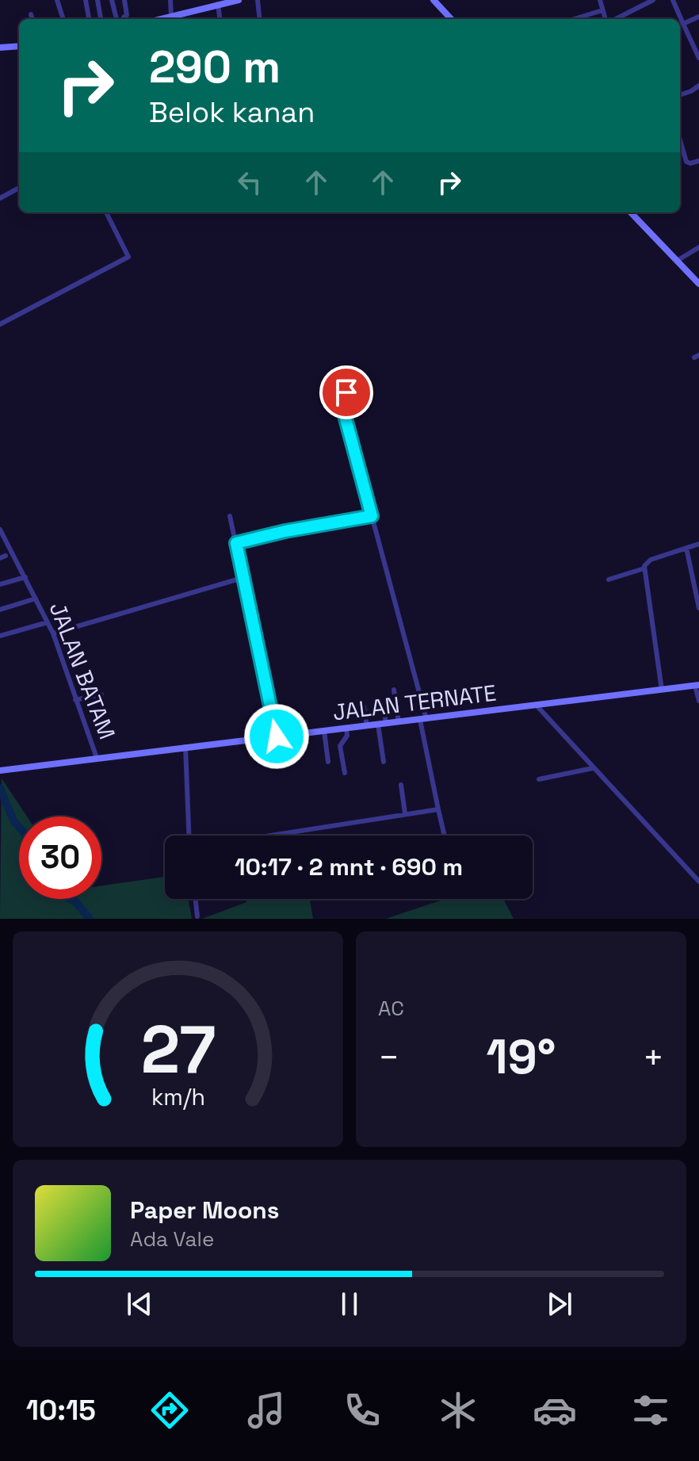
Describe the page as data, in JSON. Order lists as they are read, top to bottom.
{
  "streets": {
    "street": ["JALAN BATAM", "JALAN TERNATE"]
  },
  "crossings": [
    ["JALAN BATAM", "JALAN TERNATE"]
  ],
  "page": {
    "turn": ["290 m", "Belok kanan"],
    "limit": "30",
    "trip": "10:17 · 2 mnt · 690 m",
    "tile": "AC",
    "heat": ["−", "19°", "+"],
    "song": ["Paper Moons", "Ada Vale"],
    "tabs": "10:15",
    "gauge": ["27", "km/h"]
  }
}
